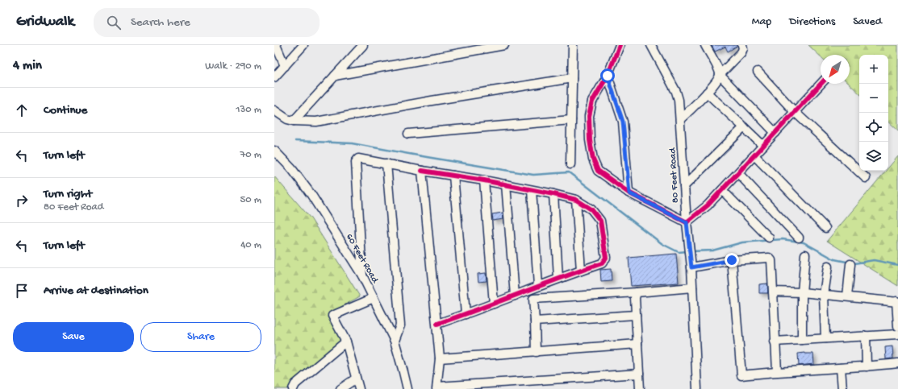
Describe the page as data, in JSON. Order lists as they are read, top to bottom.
{
  "streets": {
    "street": ["80 Feet Road", "60 Feet Road"]
  },
  "north": "bottom left",
  "page": {
    "header": "Gridwalk",
    "search": "Search here",
    "nav": ["Map", "Directions", "Saved"],
    "heading": ["4 min", "Walk · 290 m"],
    "map_buttons": ["+", "−"],
    "list": [
      ["Continue", "130 m"],
      ["Turn left", "70 m"],
      ["Turn right", "80 Feet Road", "50 m"],
      ["Turn left", "40 m"],
      "Arrive at destination"
    ],
    "buttons": ["Save", "Share"]
  }
}
